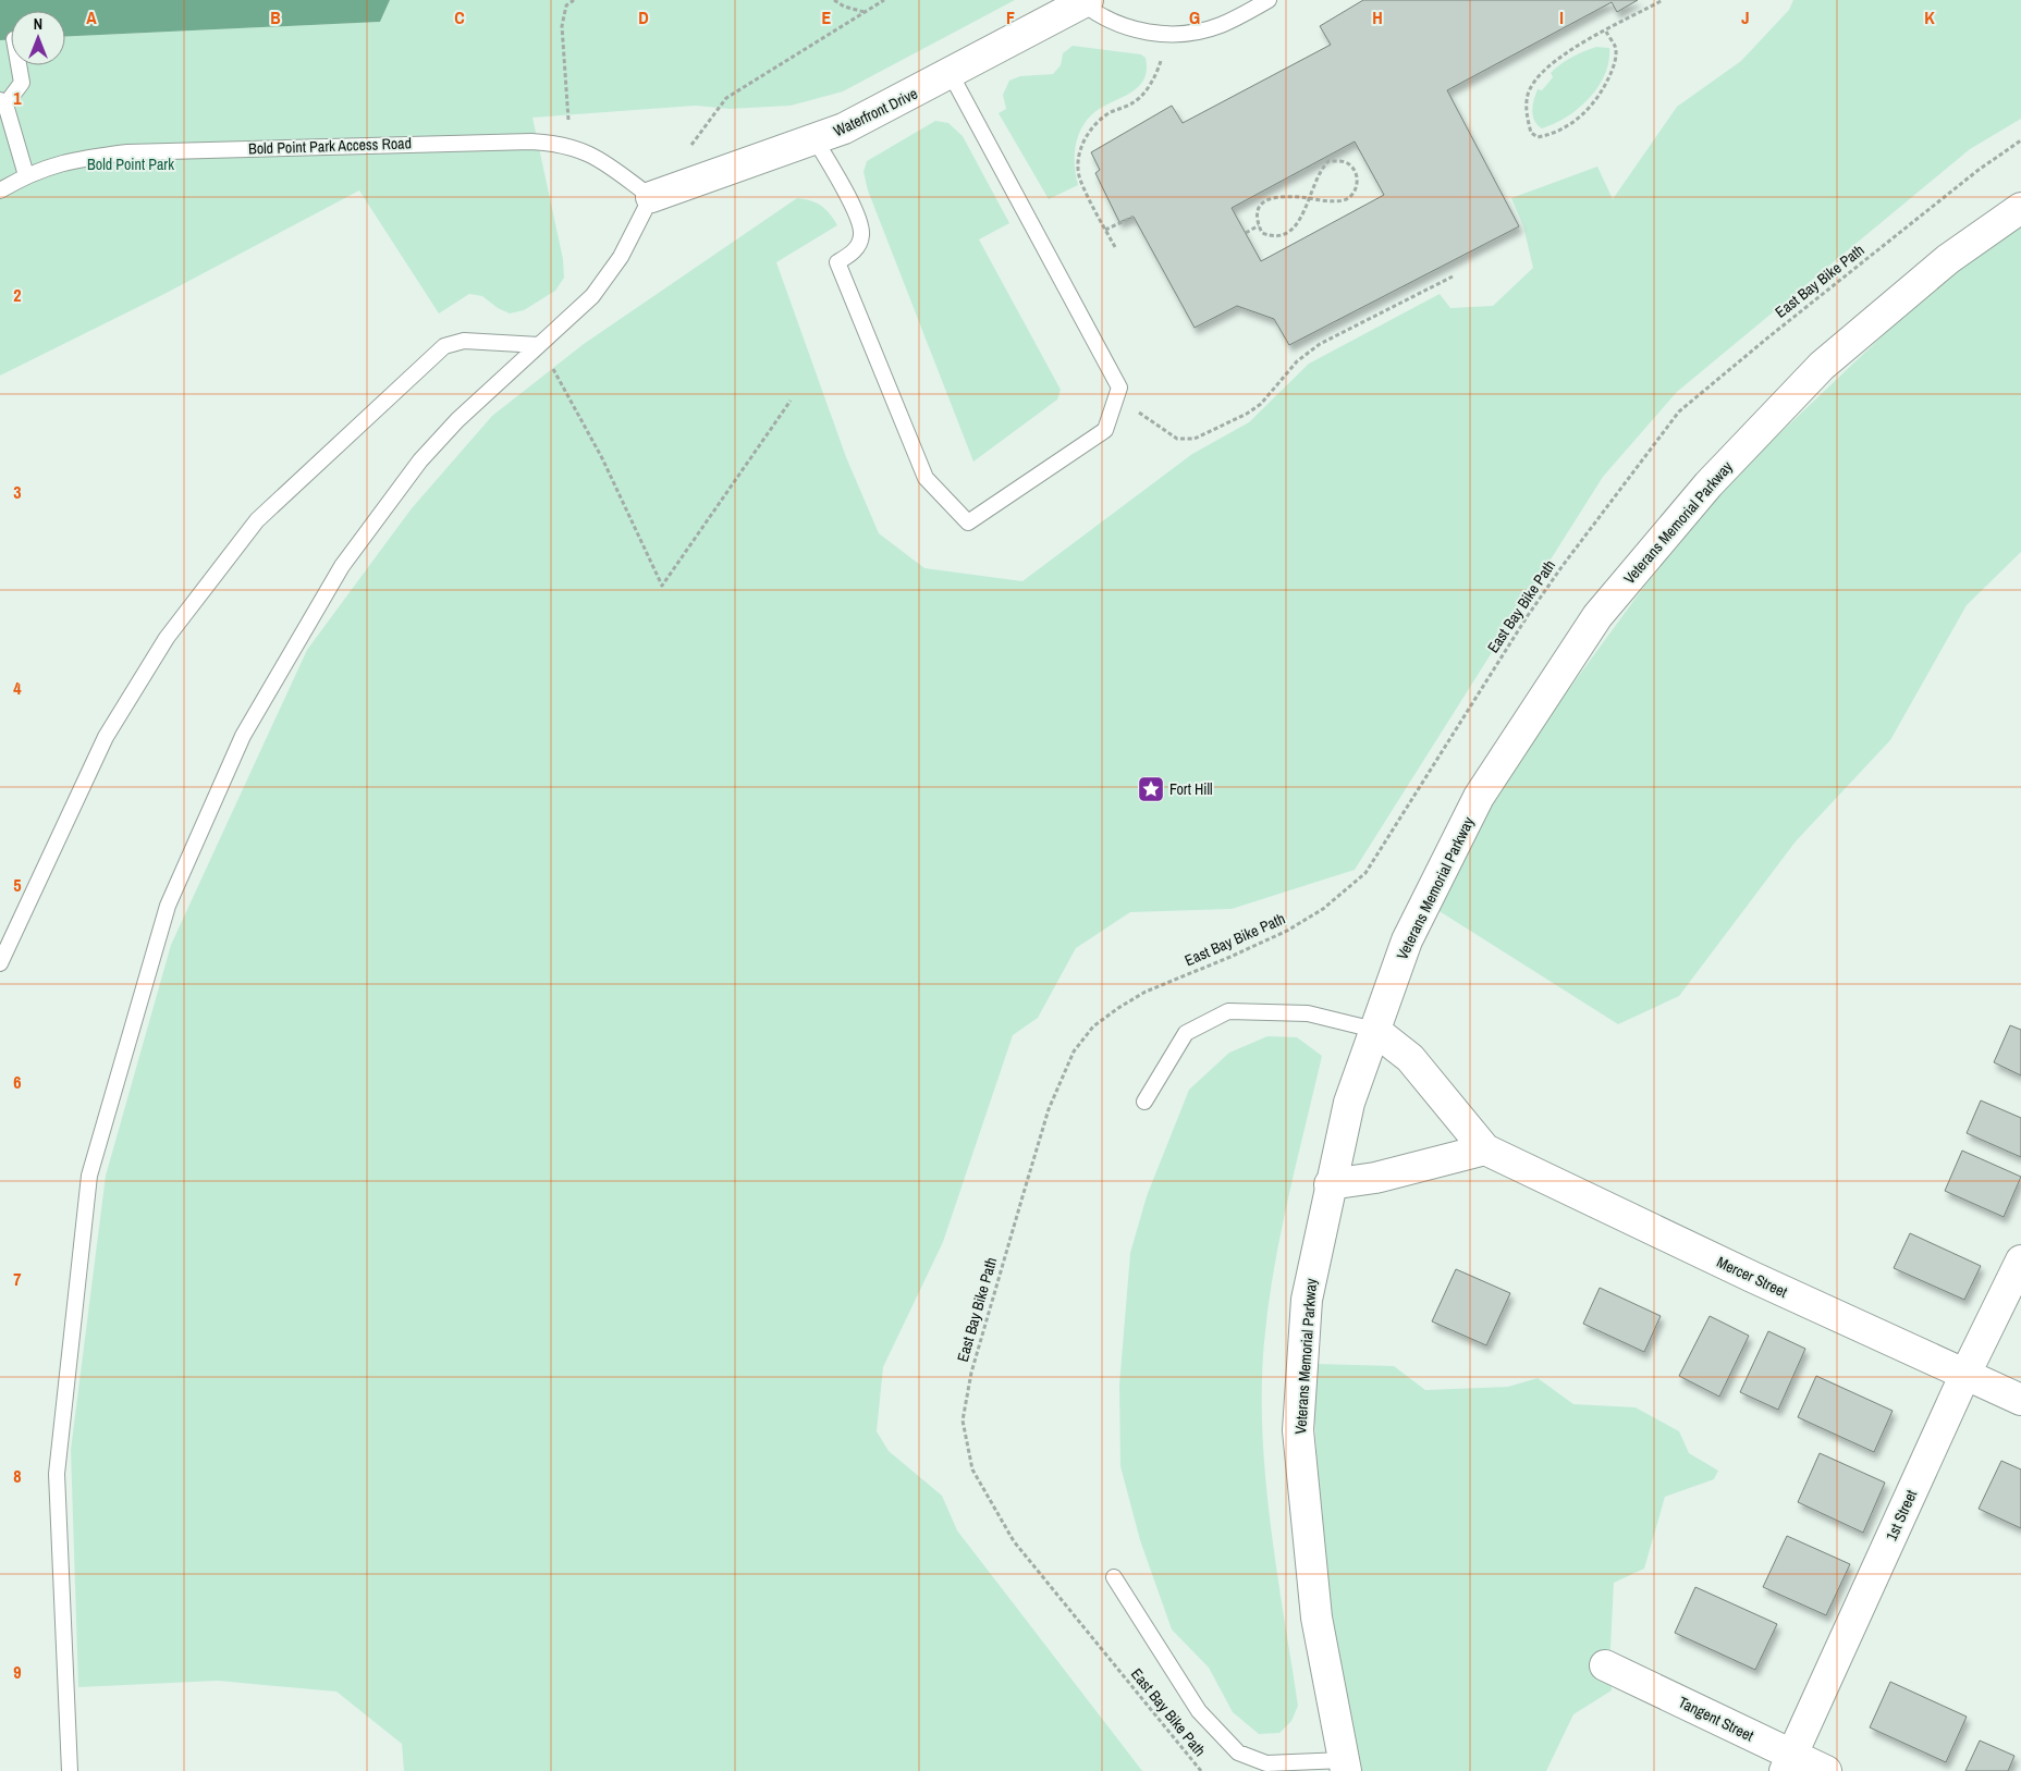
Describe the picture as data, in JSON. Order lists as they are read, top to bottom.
{
  "streets": {
    "street": [
      "Waterfront Drive",
      "Veterans Memorial Parkway",
      "Mercer Street",
      "1st Street",
      "Tangent Street"
    ],
    "lane": ["Bold Point Park Access Road"],
    "path": ["East Bay Bike Path"]
  },
  "crossings": [
    ["Waterfront Drive", "Bold Point Park Access Road"],
    ["Veterans Memorial Parkway", "Mercer Street"],
    ["Mercer Street", "1st Street"],
    ["1st Street", "Tangent Street"]
  ],
  "parks": ["Bold Point Park"],
  "places": {
    "place": ["Fort Hill"]
  },
  "north": "top",
  "grid": {
    "columns": [
      "A",
      "B",
      "C",
      "D",
      "E",
      "F",
      "G",
      "H",
      "I",
      "J",
      "K"
    ],
    "rows": [
      "1",
      "2",
      "3",
      "4",
      "5",
      "6",
      "7",
      "8",
      "9"
    ]
  }
}
